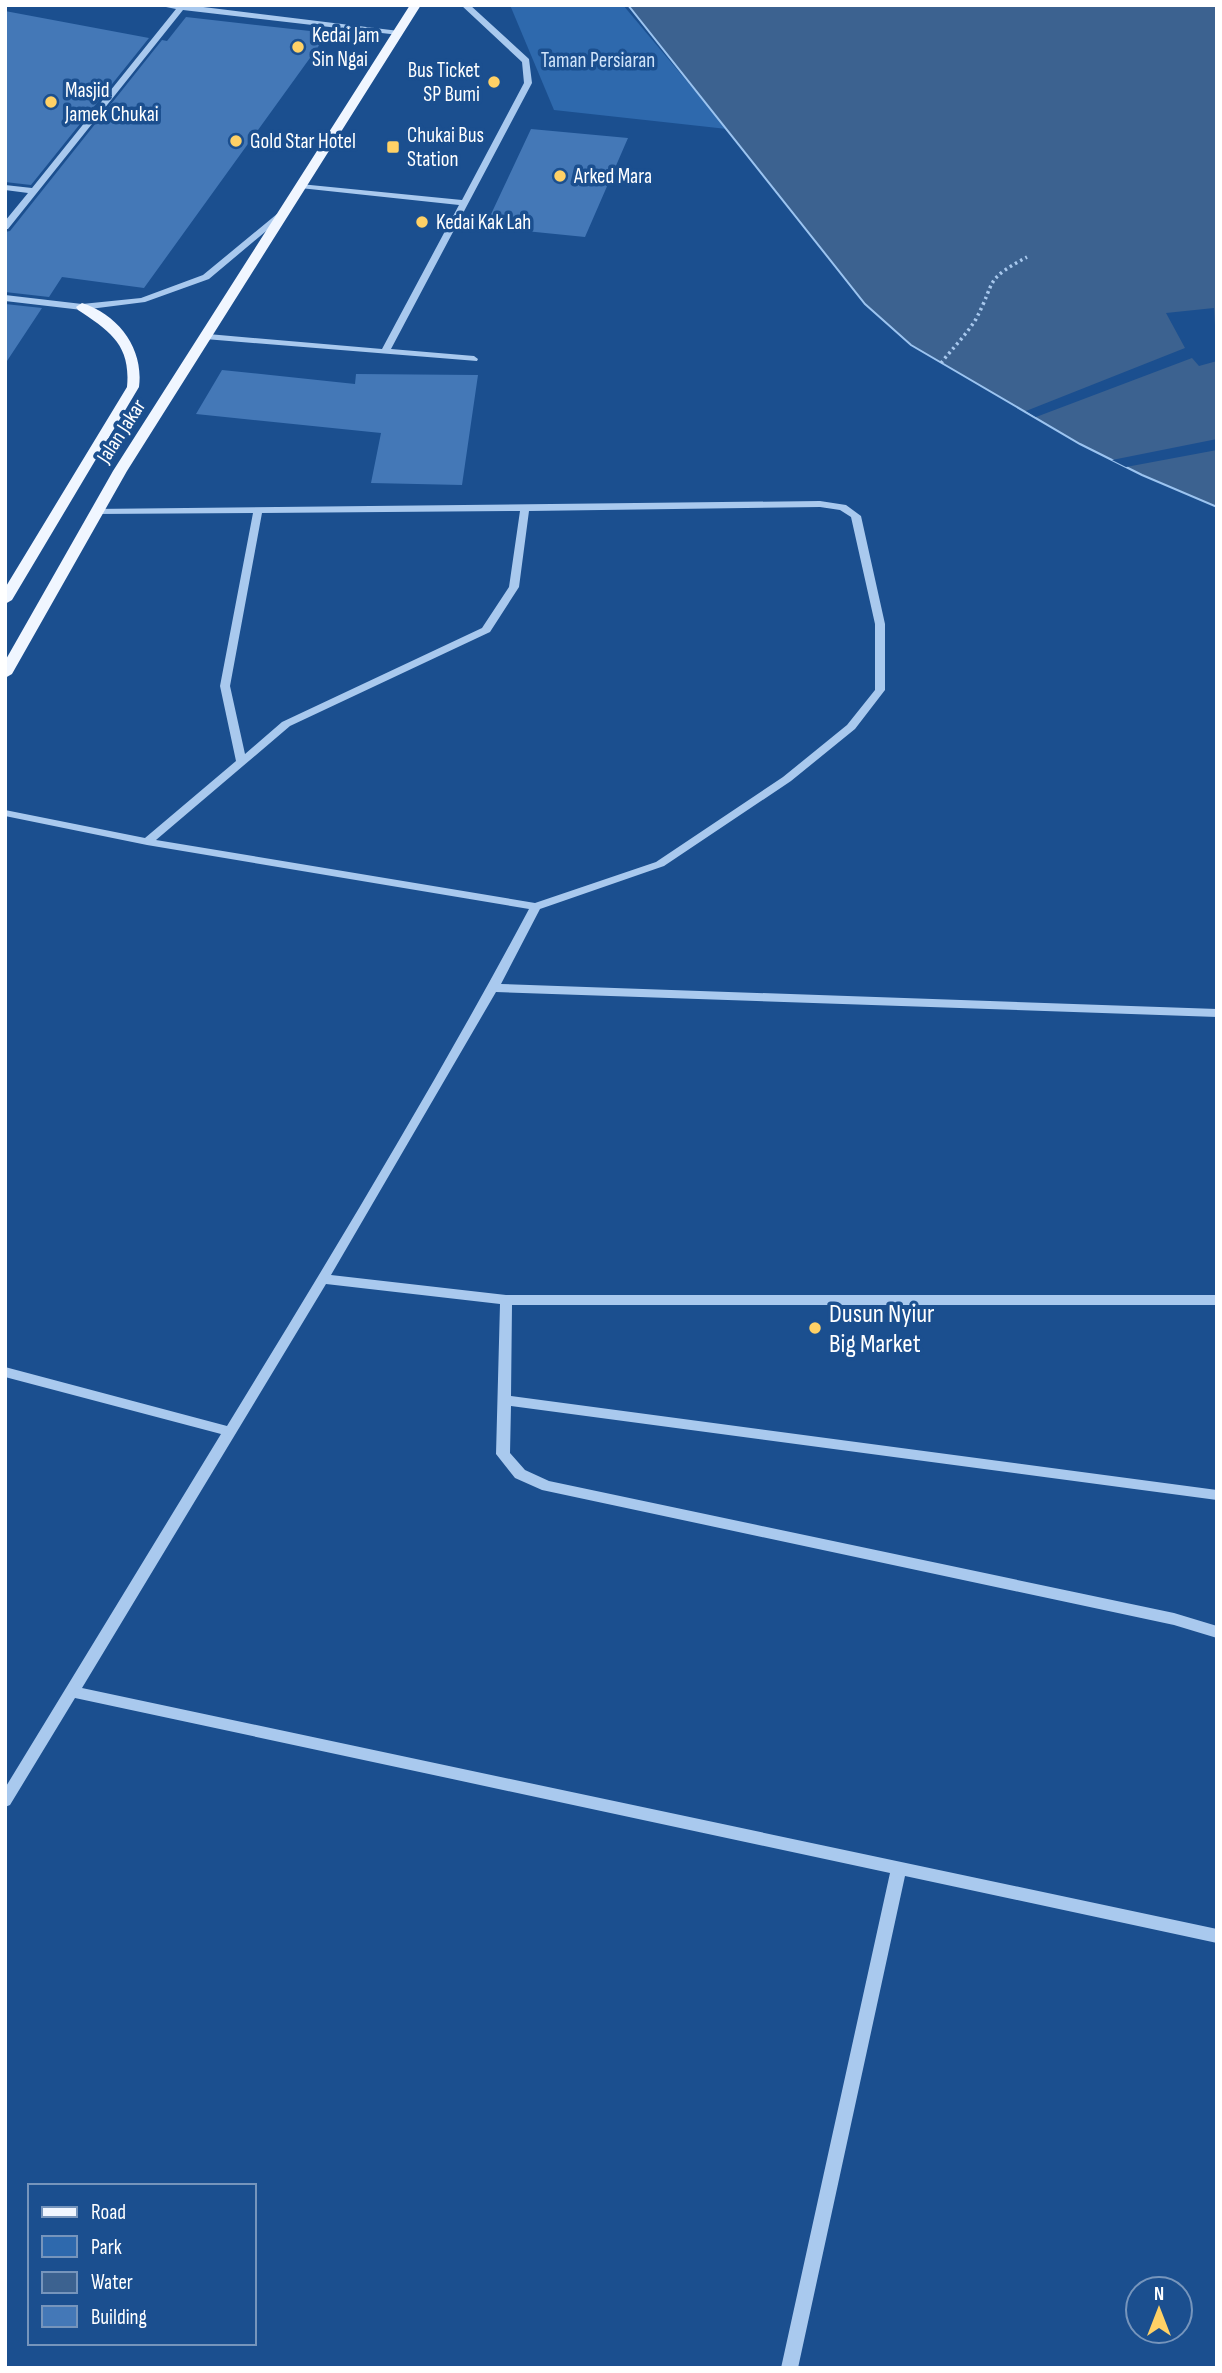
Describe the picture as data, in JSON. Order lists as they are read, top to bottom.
{
  "streets": {
    "main road": ["Jalan Jakar"]
  },
  "parks": ["Taman Persiaran"],
  "places": {
    "other": [
      "Kedai Jam Sin Ngai",
      "Bus Ticket SP Bumi",
      "Masjid Jamek Chukai",
      "Gold Star Hotel",
      "Arked Mara",
      "Kedai Kak Lah",
      "Dusun Nyiur Big Market"
    ],
    "transit": ["Chukai Bus Station"]
  },
  "legend": [
    "Road",
    "Park",
    "Water",
    "Building"
  ],
  "north": "top"
}
